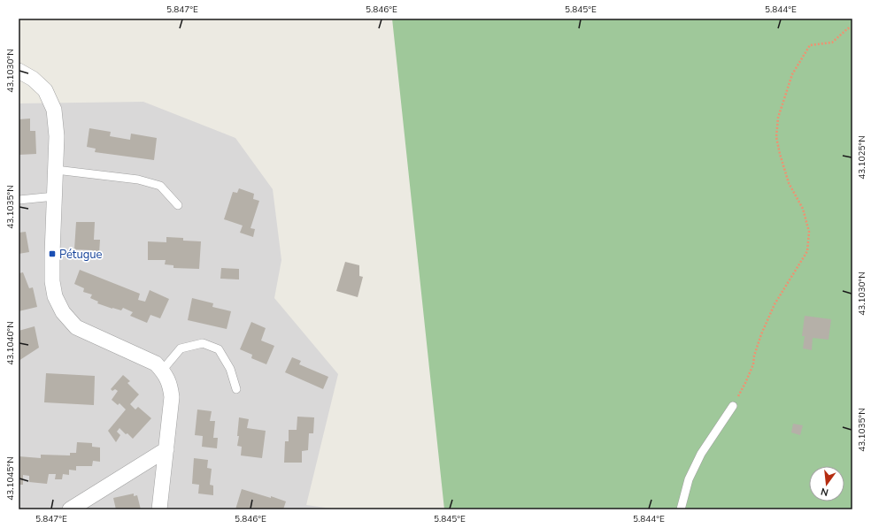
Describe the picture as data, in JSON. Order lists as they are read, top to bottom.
{
  "places": {
    "transit": ["Pétugue"]
  },
  "north": "bottom",
  "coordinates": [
    "5.847°E",
    "5.846°E",
    "5.845°E",
    "5.844°E",
    "43.1030°N",
    "43.1025°N",
    "43.1035°N",
    "43.1040°N",
    "43.1045°N"
  ]
}
